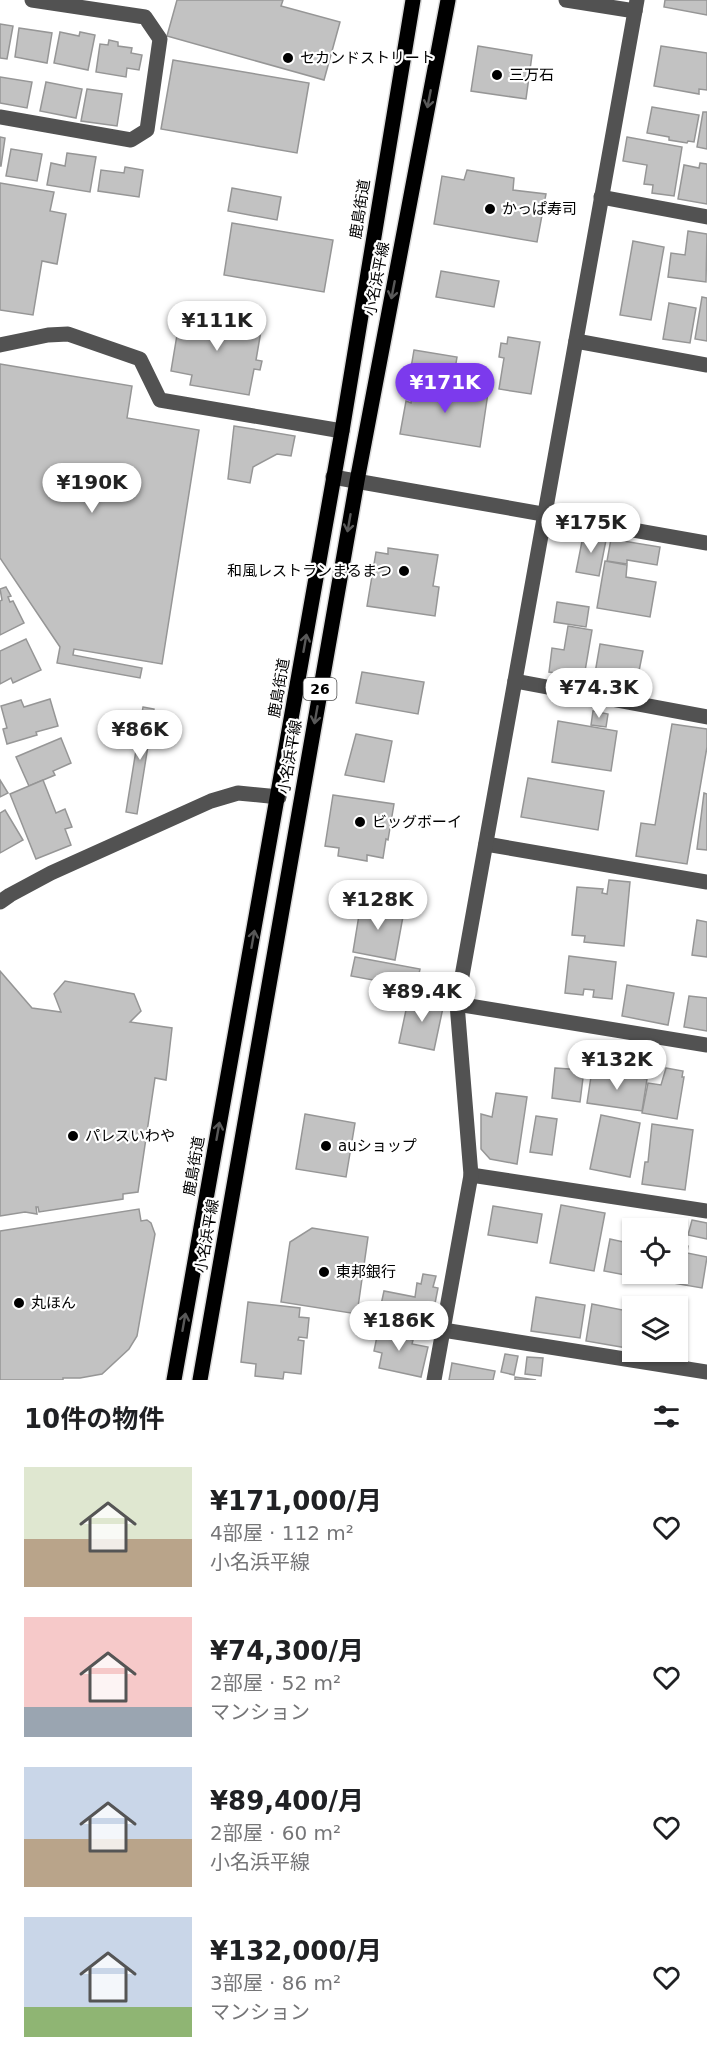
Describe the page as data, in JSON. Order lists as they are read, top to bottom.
{
  "streets": {
    "main road": ["鹿島街道", "小名浜平線", "26"]
  },
  "one_way": ["鹿島街道", "小名浜平線"],
  "places": [
    "セカンドストリート",
    "三万石",
    "かっぱ寿司",
    "和風レストランまるまつ",
    "ビッグボーイ",
    "パレスいわや",
    "auショップ",
    "東邦銀行",
    "丸ほん"
  ],
  "page": {
    "price": [
      "¥111K",
      "¥171K",
      "¥190K",
      "¥175K",
      "¥74.3K",
      "¥86K",
      "¥128K",
      "¥89.4K",
      "¥132K",
      "¥186K"
    ],
    "heading": "10件の物件",
    "list": [
      {
        "name": "¥171,000/月",
        "note": "4部屋 · 112 m² · 小名浜平線"
      },
      {
        "name": "¥74,300/月",
        "note": "2部屋 · 52 m² · マンション"
      },
      {
        "name": "¥89,400/月",
        "note": "2部屋 · 60 m² · 小名浜平線"
      },
      {
        "name": "¥132,000/月",
        "note": "3部屋 · 86 m² · マンション"
      }
    ]
  }
}
